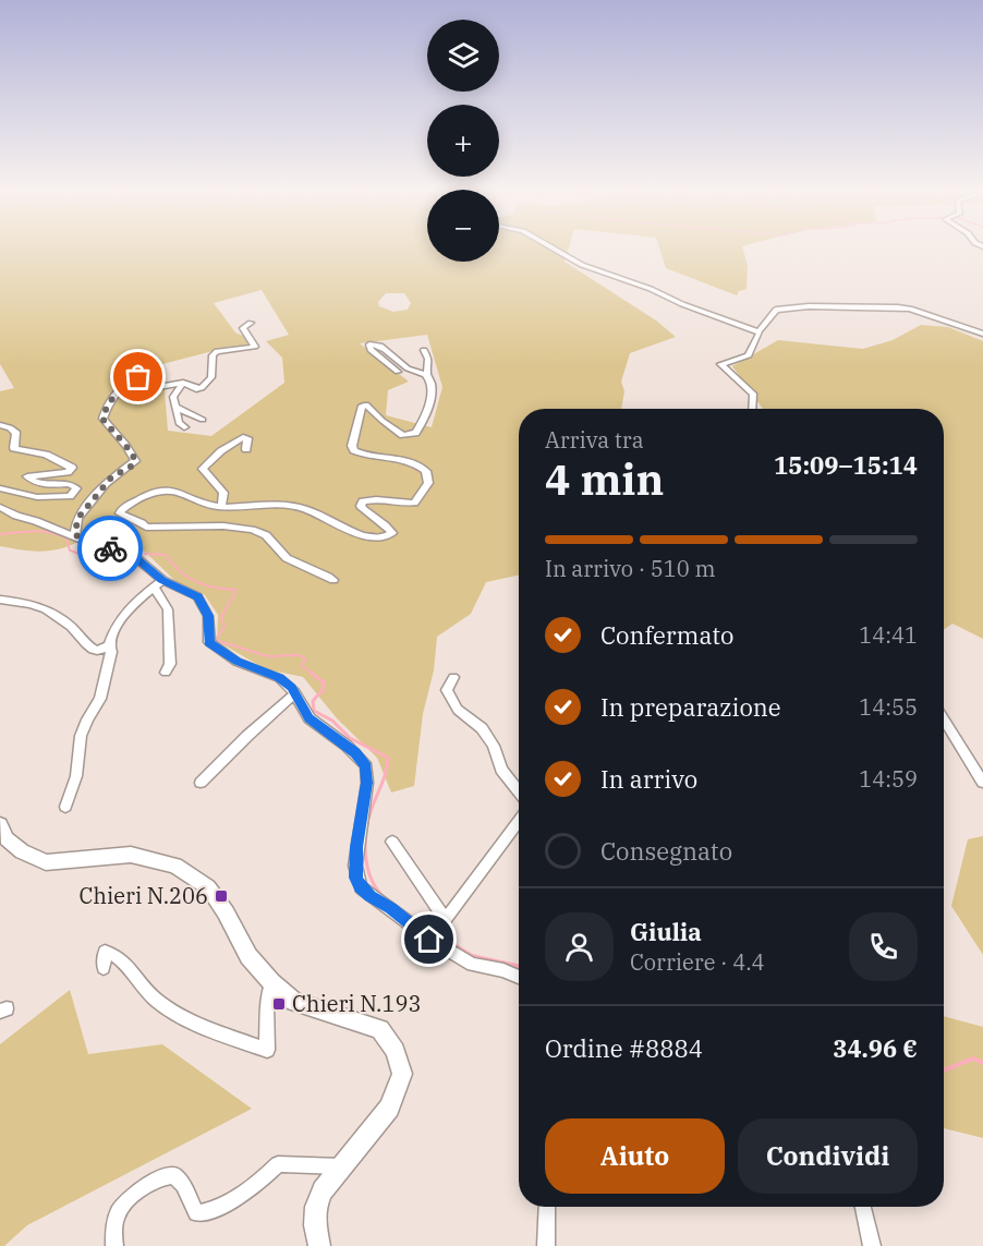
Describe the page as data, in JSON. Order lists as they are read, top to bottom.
{
  "places": {
    "transit": ["Chieri N.206", "Chieri N.193"]
  },
  "page": {
    "map_buttons": ["+", "−"],
    "heading": ["4 min", "Arriva tra", "15:09–15:14"],
    "panel": [
      "Giulia",
      "Corriere · 4.4",
      "Ordine #8884",
      "34.96 €"
    ],
    "bar": "In arrivo · 510 m",
    "list": [
      ["Confermato", "14:41"],
      ["In preparazione", "14:55"],
      ["In arrivo", "14:59"],
      "Consegnato"
    ],
    "buttons": ["Aiuto", "Condividi"]
  }
}
